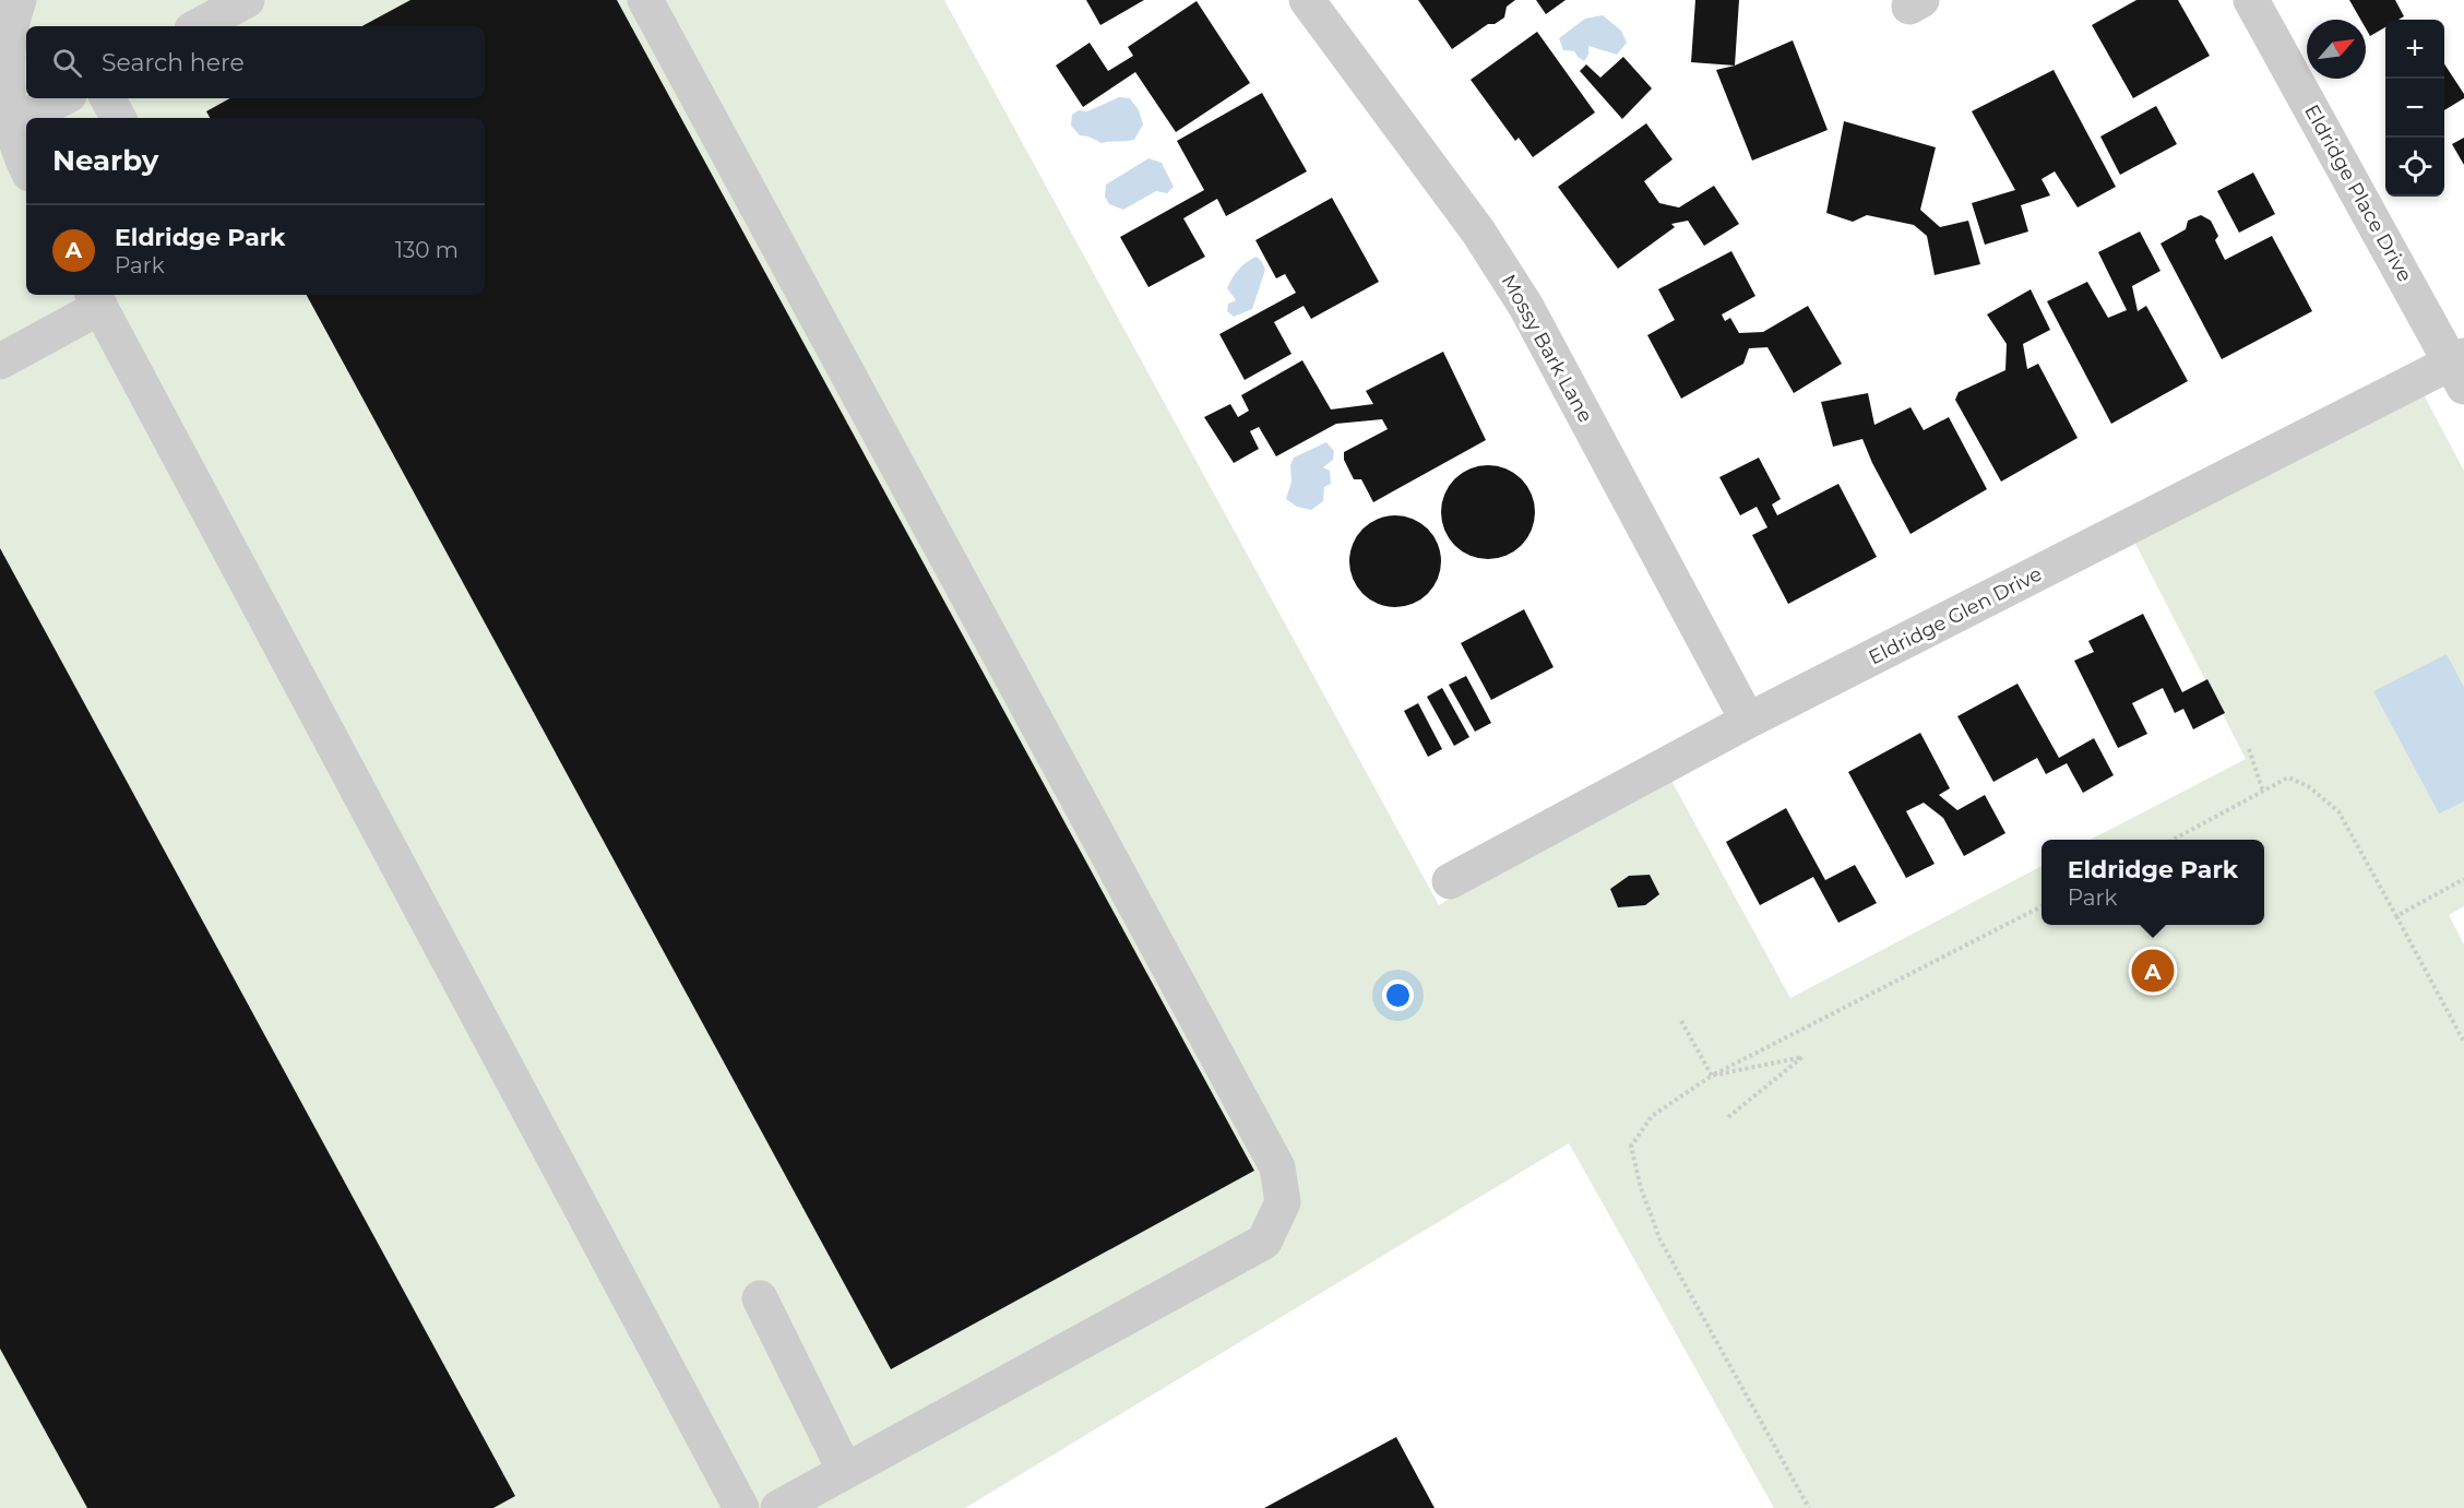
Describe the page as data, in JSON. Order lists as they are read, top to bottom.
{
  "streets": {
    "street": ["Eldridge Place Drive", "Mossy Bark Lane", "Eldridge Glen Drive"]
  },
  "crossings": [
    ["Eldridge Place Drive", "Eldridge Glen Drive"],
    ["Mossy Bark Lane", "Eldridge Glen Drive"]
  ],
  "north": "top right",
  "page": {
    "map_buttons": ["+", "−"],
    "search": "Search here",
    "heading": "Nearby",
    "list": [
      {
        "mark": "A",
        "name": "Eldridge Park",
        "note": "Park",
        "value": "130 m"
      }
    ],
    "popup": ["Eldridge Park", "Park"],
    "pins": "A"
  }
}
